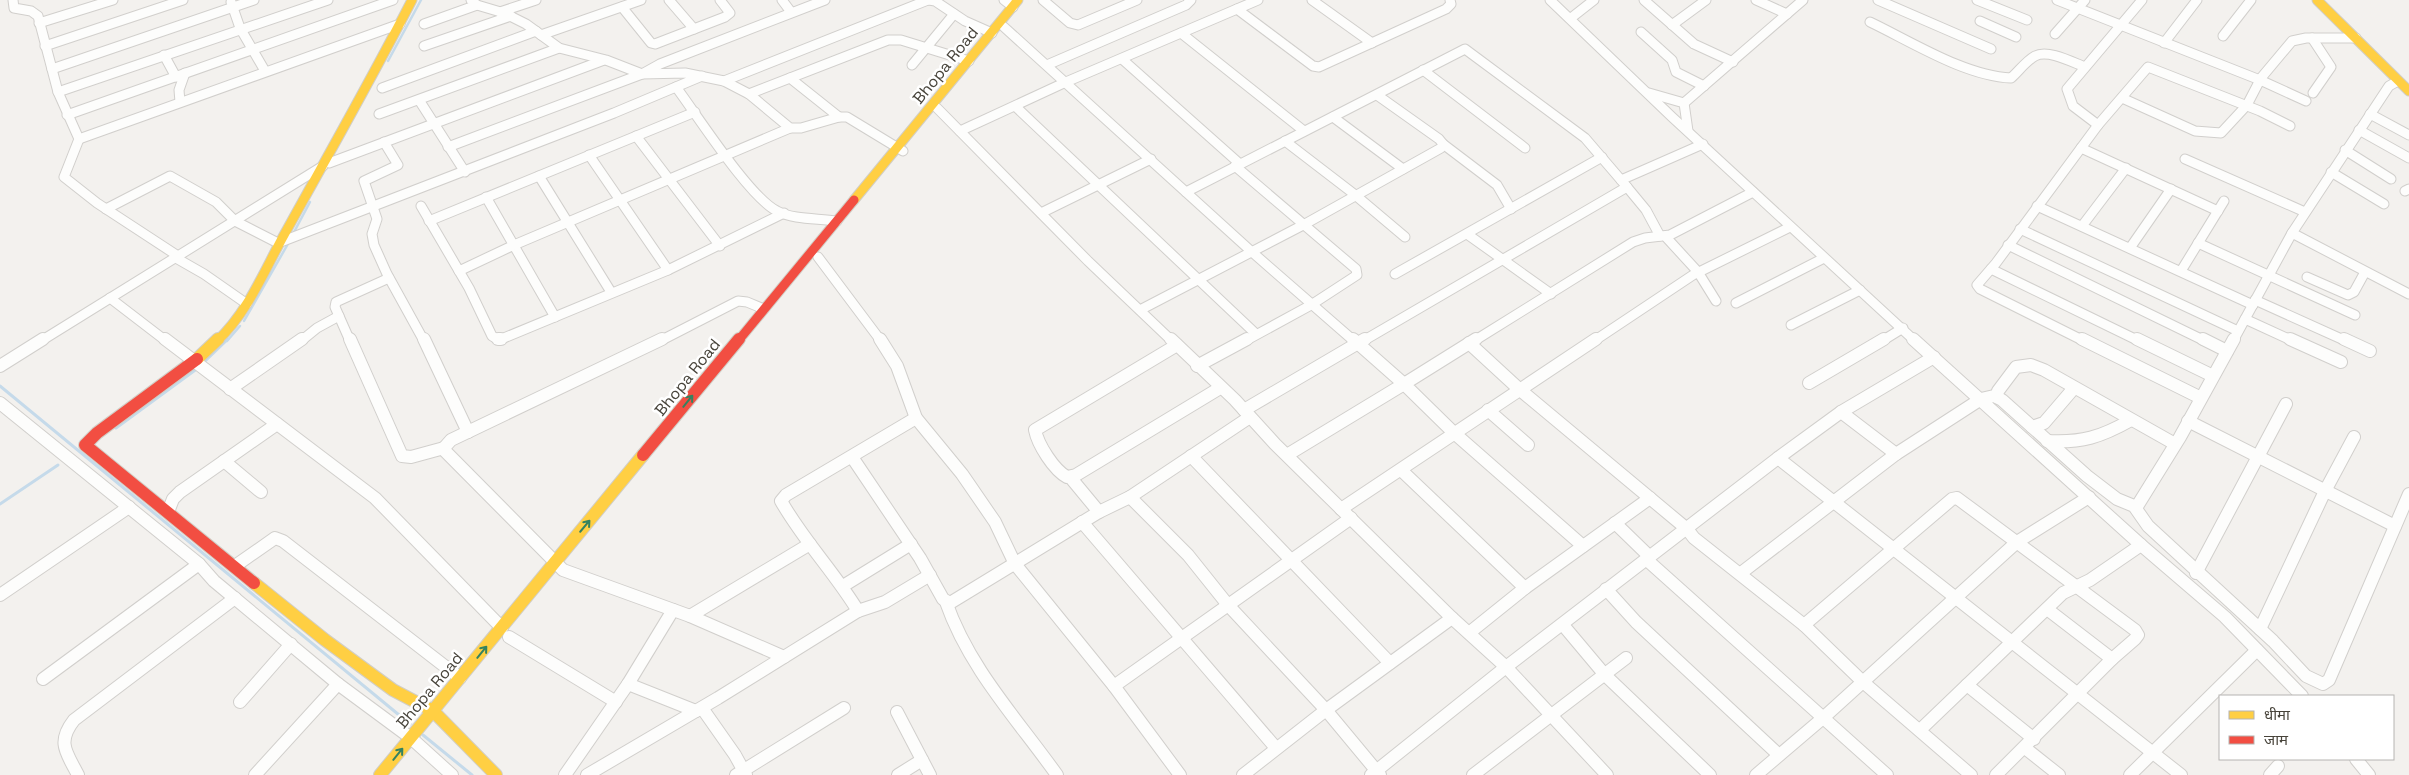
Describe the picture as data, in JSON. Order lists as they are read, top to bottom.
{
  "streets": {
    "main road": ["Bhopa Road"]
  },
  "legend": ["धीमा", "जाम"]
}
